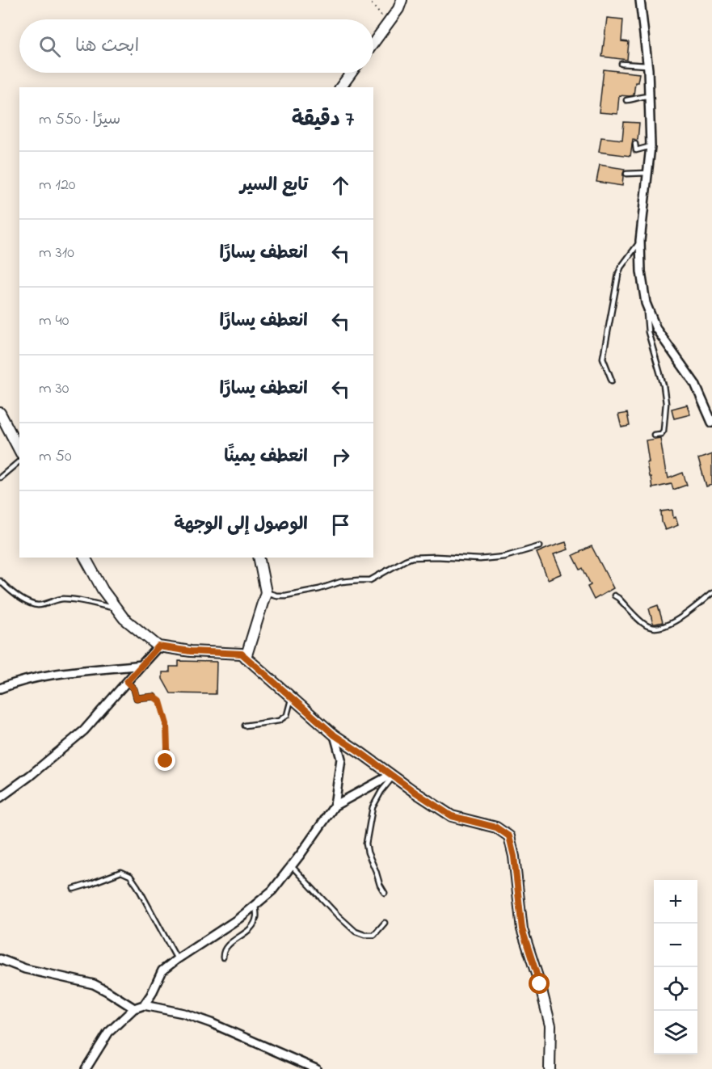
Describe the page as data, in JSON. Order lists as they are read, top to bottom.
{
  "page": {
    "search": "ابحث هنا",
    "heading": ["7 دقيقة", "سيرًا · 550 m"],
    "list": [
      ["تابع السير", "120 m"],
      ["انعطف يسارًا", "310 m"],
      ["انعطف يسارًا", "40 m"],
      ["انعطف يسارًا", "30 m"],
      ["انعطف يمينًا", "50 m"],
      "الوصول إلى الوجهة"
    ],
    "map_buttons": ["+", "−"]
  }
}
